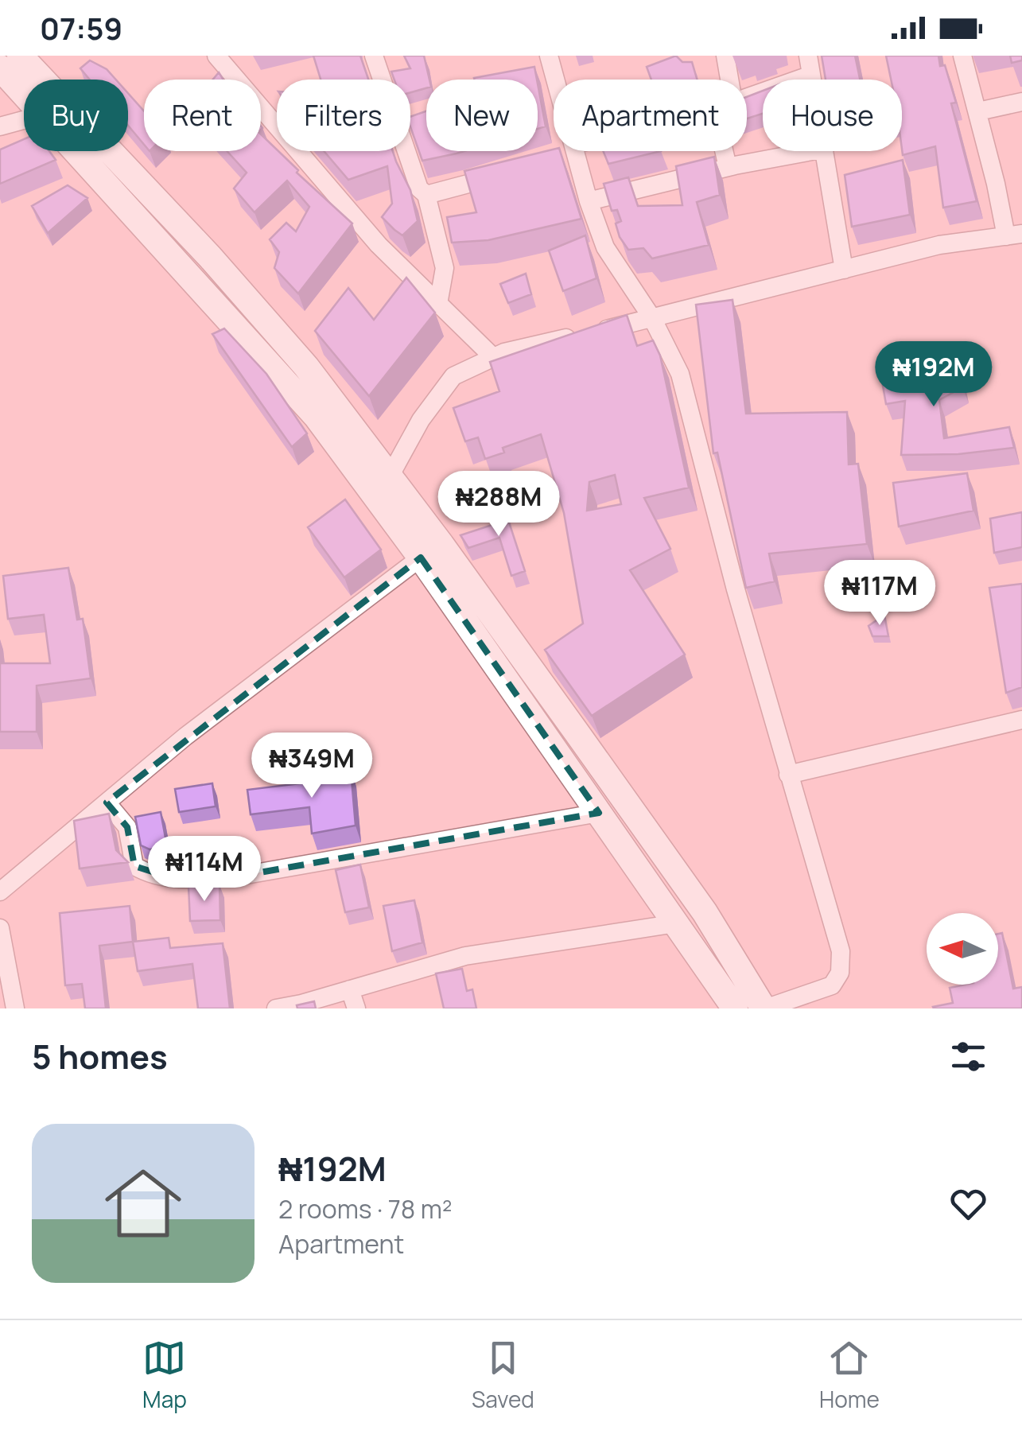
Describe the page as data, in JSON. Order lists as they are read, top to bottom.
{
  "north": "left",
  "page": {
    "status": "07:59",
    "chip": [
      "Buy",
      "Rent",
      "Filters",
      "New",
      "Apartment",
      "House"
    ],
    "price": [
      "₦192M",
      "₦288M",
      "₦117M",
      "₦349M",
      "₦114M"
    ],
    "heading": "5 homes",
    "list": [
      {
        "name": "₦192M",
        "note": "2 rooms · 78 m² · Apartment"
      }
    ],
    "tabs": ["Map", "Saved", "Home"]
  }
}
